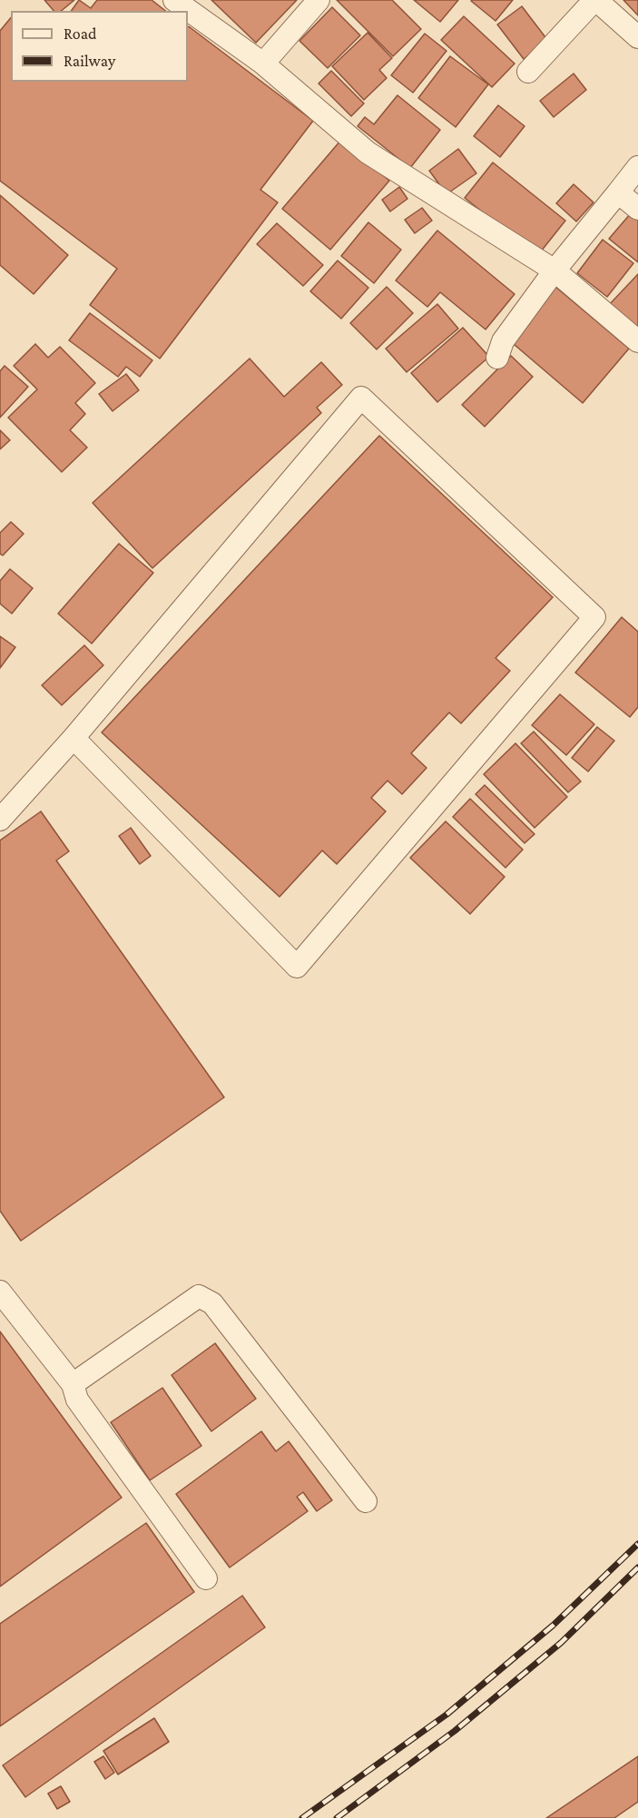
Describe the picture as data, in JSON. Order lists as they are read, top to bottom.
{
  "legend": ["Road", "Railway"]
}
